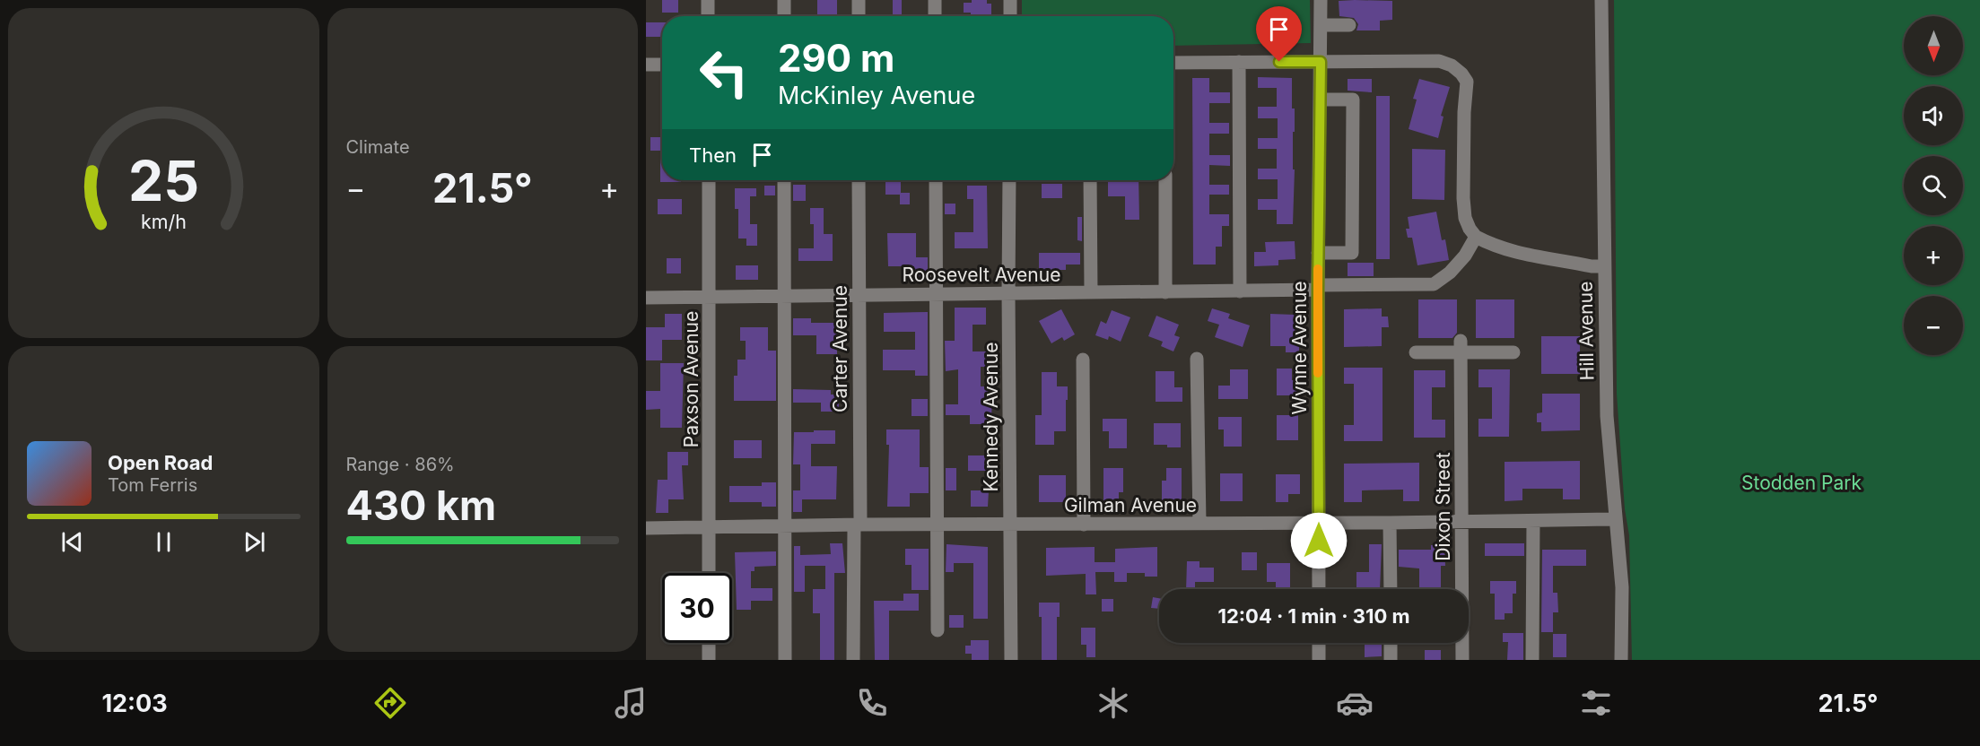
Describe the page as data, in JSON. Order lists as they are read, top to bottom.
{
  "streets": {
    "street": [
      "Roosevelt Avenue",
      "Hill Avenue",
      "Wynne Avenue",
      "Carter Avenue",
      "Paxson Avenue",
      "Kennedy Avenue",
      "Gilman Avenue",
      "Dixon Street"
    ]
  },
  "crossings": [
    ["Roosevelt Avenue", "Wynne Avenue"],
    ["Roosevelt Avenue", "Carter Avenue"],
    ["Roosevelt Avenue", "Paxson Avenue"],
    ["Roosevelt Avenue", "Kennedy Avenue"],
    ["Hill Avenue", "Gilman Avenue"],
    ["Wynne Avenue", "Gilman Avenue"],
    ["Carter Avenue", "Gilman Avenue"],
    ["Paxson Avenue", "Gilman Avenue"],
    ["Kennedy Avenue", "Gilman Avenue"],
    ["Gilman Avenue", "Dixon Street"]
  ],
  "parks": ["Stodden Park"],
  "north": "bottom",
  "page": {
    "tile": [
      "Climate",
      ["Range · 86%", "430 km"]
    ],
    "map_buttons": ["+", "−"],
    "turn": ["290 m", "McKinley Avenue"],
    "then": "Then",
    "heat": ["−", "21.5°", "+"],
    "song": ["Open Road", "Tom Ferris"],
    "limit": "30",
    "trip": "12:04 · 1 min · 310 m",
    "tabs": ["12:03", "21.5°"],
    "gauge": ["25", "km/h"]
  }
}
